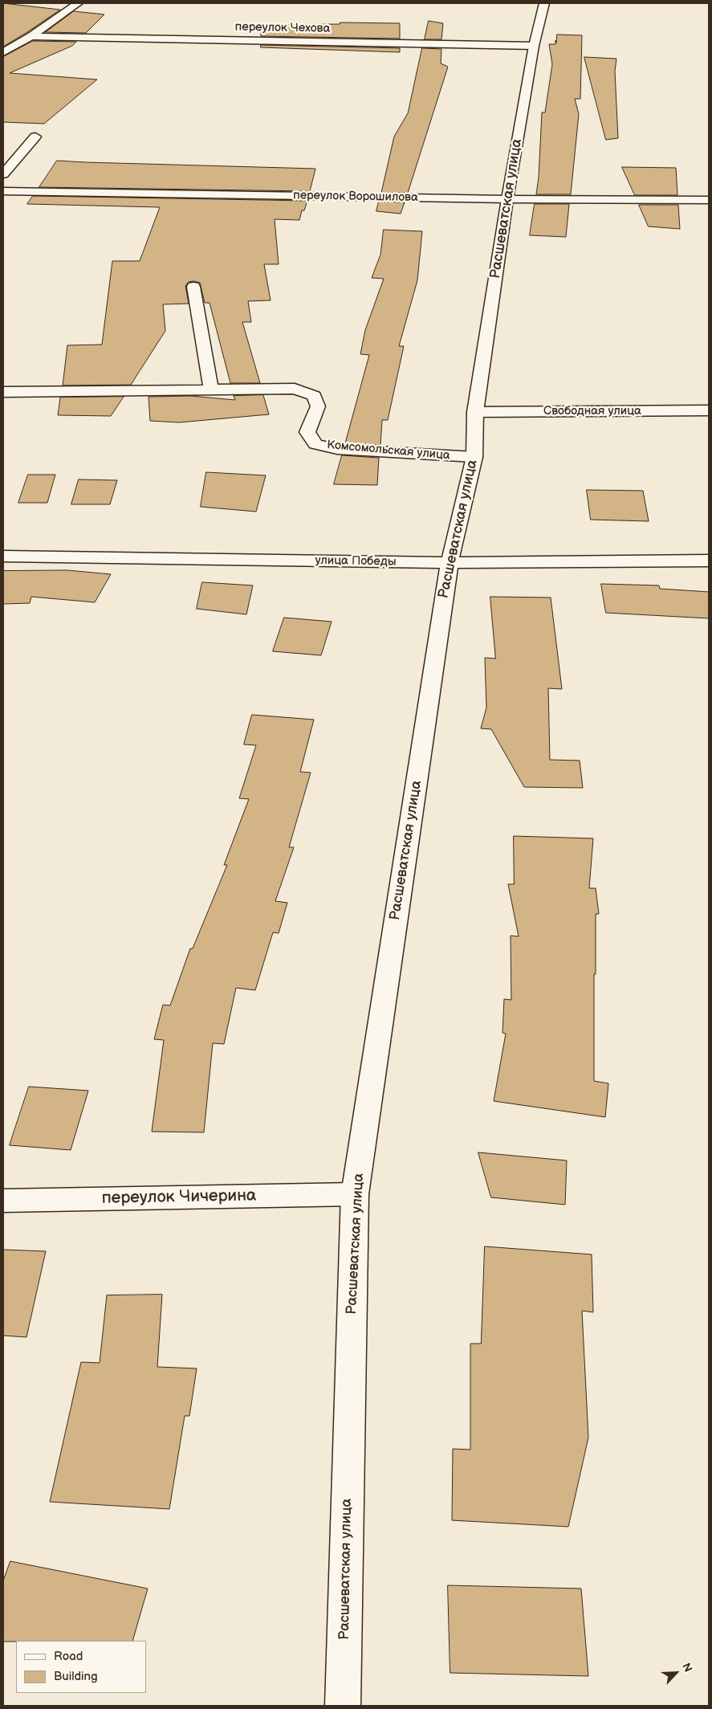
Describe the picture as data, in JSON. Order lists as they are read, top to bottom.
{
  "streets": {
    "street": [
      "переулок Чехова",
      "переулок Ворошилова",
      "Расшеватская улица",
      "Свободная улица",
      "Комсомольская улица",
      "улица Победы",
      "переулок Чичерина"
    ]
  },
  "crossings": [
    ["переулок Чехова", "Расшеватская улица"],
    ["переулок Ворошилова", "Расшеватская улица"],
    ["Расшеватская улица", "Свободная улица"],
    ["Расшеватская улица", "Комсомольская улица"],
    ["Расшеватская улица", "улица Победы"],
    ["Расшеватская улица", "переулок Чичерина"]
  ],
  "legend": ["Road", "Building"],
  "north": "top right"
}
